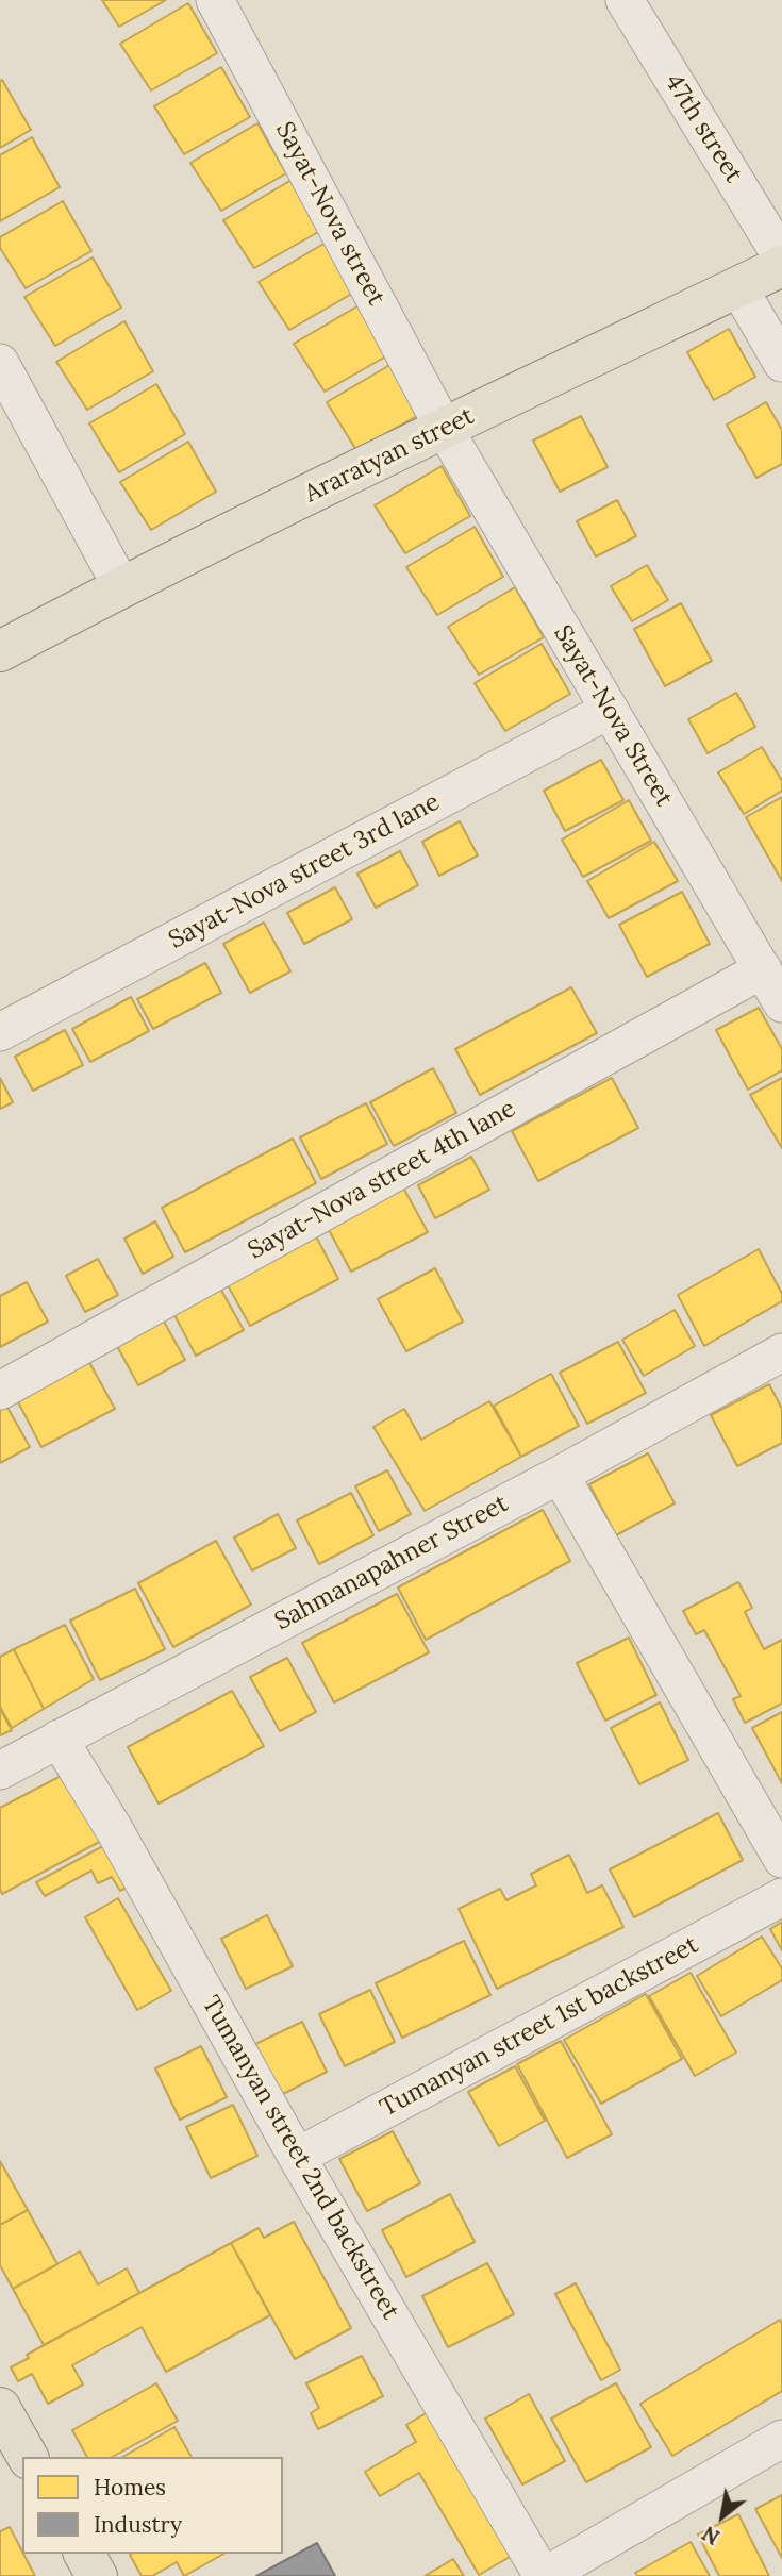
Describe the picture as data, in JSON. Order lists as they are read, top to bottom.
{
  "streets": {
    "main road": ["Araratyan street"],
    "street": [
      "47th street",
      "Sayat-Nova street",
      "Sayat-Nova Street",
      "Sayat-Nova street 3rd lane",
      "Sayat-Nova street 4th lane",
      "Sahmanapahner Street",
      "Tumanyan street 1st backstreet",
      "Tumanyan street 2nd backstreet"
    ]
  },
  "crossings": [
    ["Sayat-Nova street", "Araratyan street"],
    ["Sayat-Nova street", "Sayat-Nova Street"],
    ["Araratyan street", "Sayat-Nova Street"],
    ["Sayat-Nova Street", "Sayat-Nova street 3rd lane"],
    ["Sayat-Nova Street", "Sayat-Nova street 4th lane"],
    ["Sahmanapahner Street", "Tumanyan street 2nd backstreet"],
    ["Tumanyan street 1st backstreet", "Tumanyan street 2nd backstreet"]
  ],
  "legend": ["Homes", "Industry"],
  "north": "bottom left"
}
